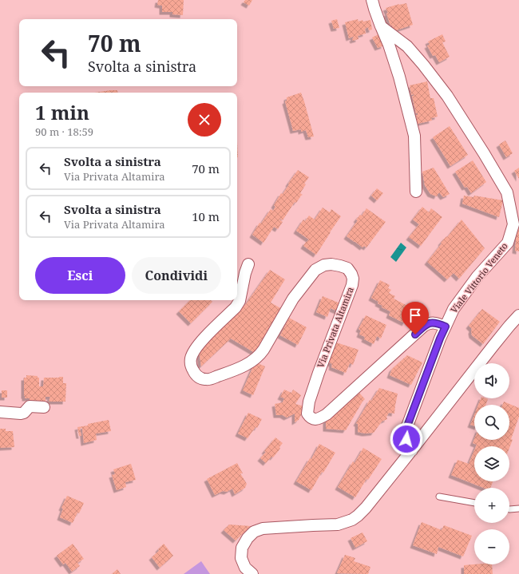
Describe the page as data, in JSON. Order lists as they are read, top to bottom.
{
  "streets": {
    "street": ["Viale Vittorio Veneto", "Via Privata Altamira"]
  },
  "crossings": [
    ["Viale Vittorio Veneto", "Via Privata Altamira"]
  ],
  "page": {
    "turn": ["70 m", "Svolta a sinistra"],
    "heading": ["1 min", "90 m · 18:59"],
    "list": [
      {
        "name": "Svolta a sinistra",
        "note": "Via Privata Altamira",
        "value": "70 m"
      },
      {
        "name": "Svolta a sinistra",
        "note": "Via Privata Altamira",
        "value": "10 m"
      }
    ],
    "buttons": ["Esci", "Condividi"],
    "map_buttons": ["+", "−"]
  }
}
